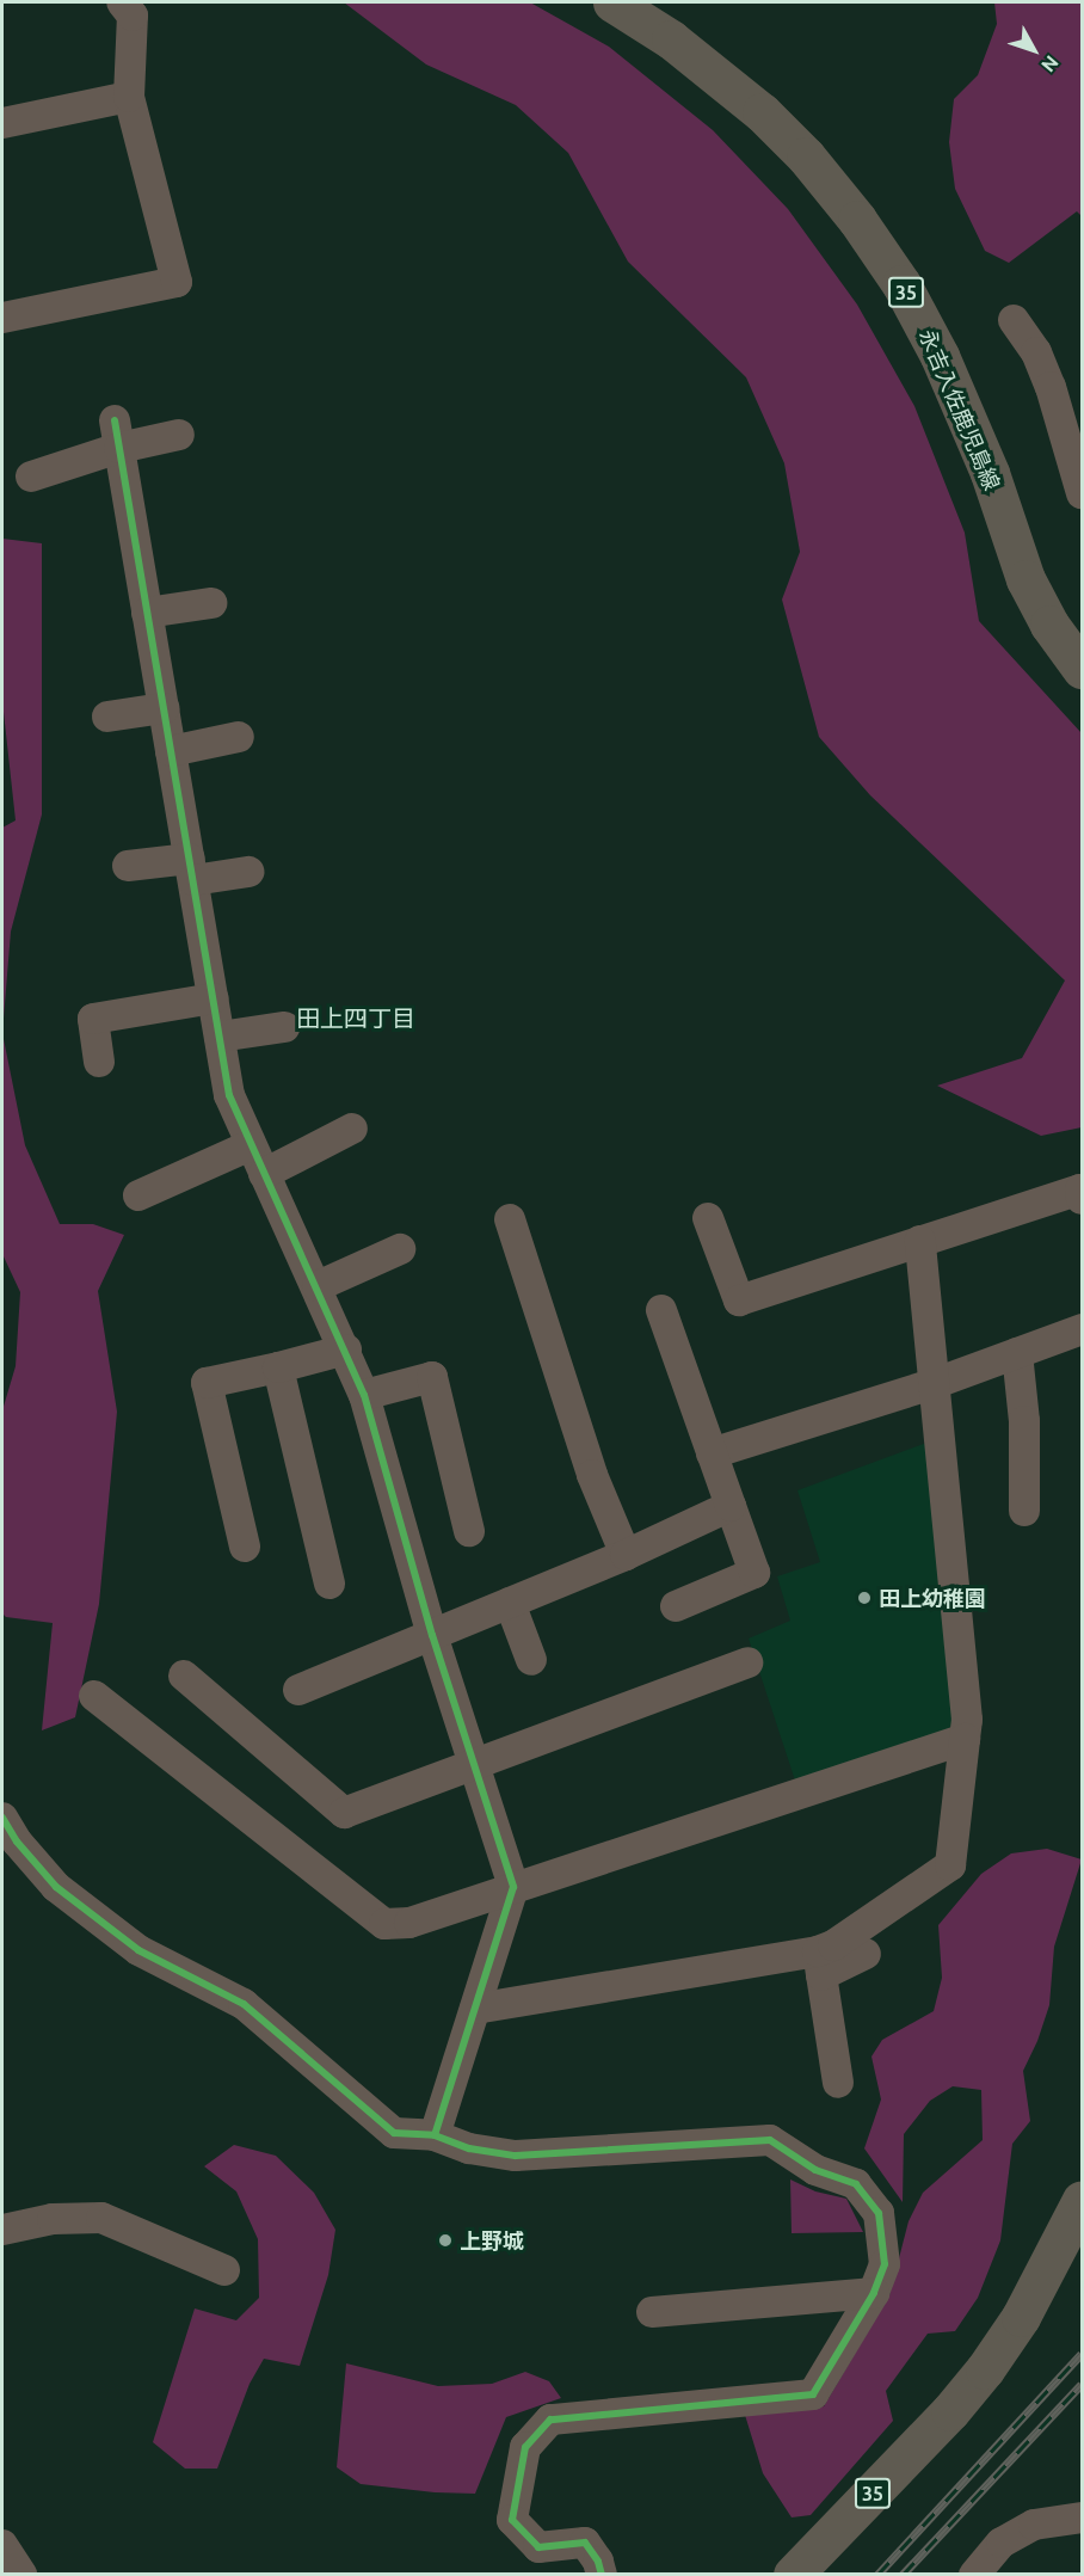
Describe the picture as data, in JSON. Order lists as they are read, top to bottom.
{
  "streets": {
    "main road": ["35", "永吉入佐鹿児島線"]
  },
  "districts": ["田上四丁目"],
  "places": ["田上幼稚園", "上野城"],
  "north": "bottom right"
}
